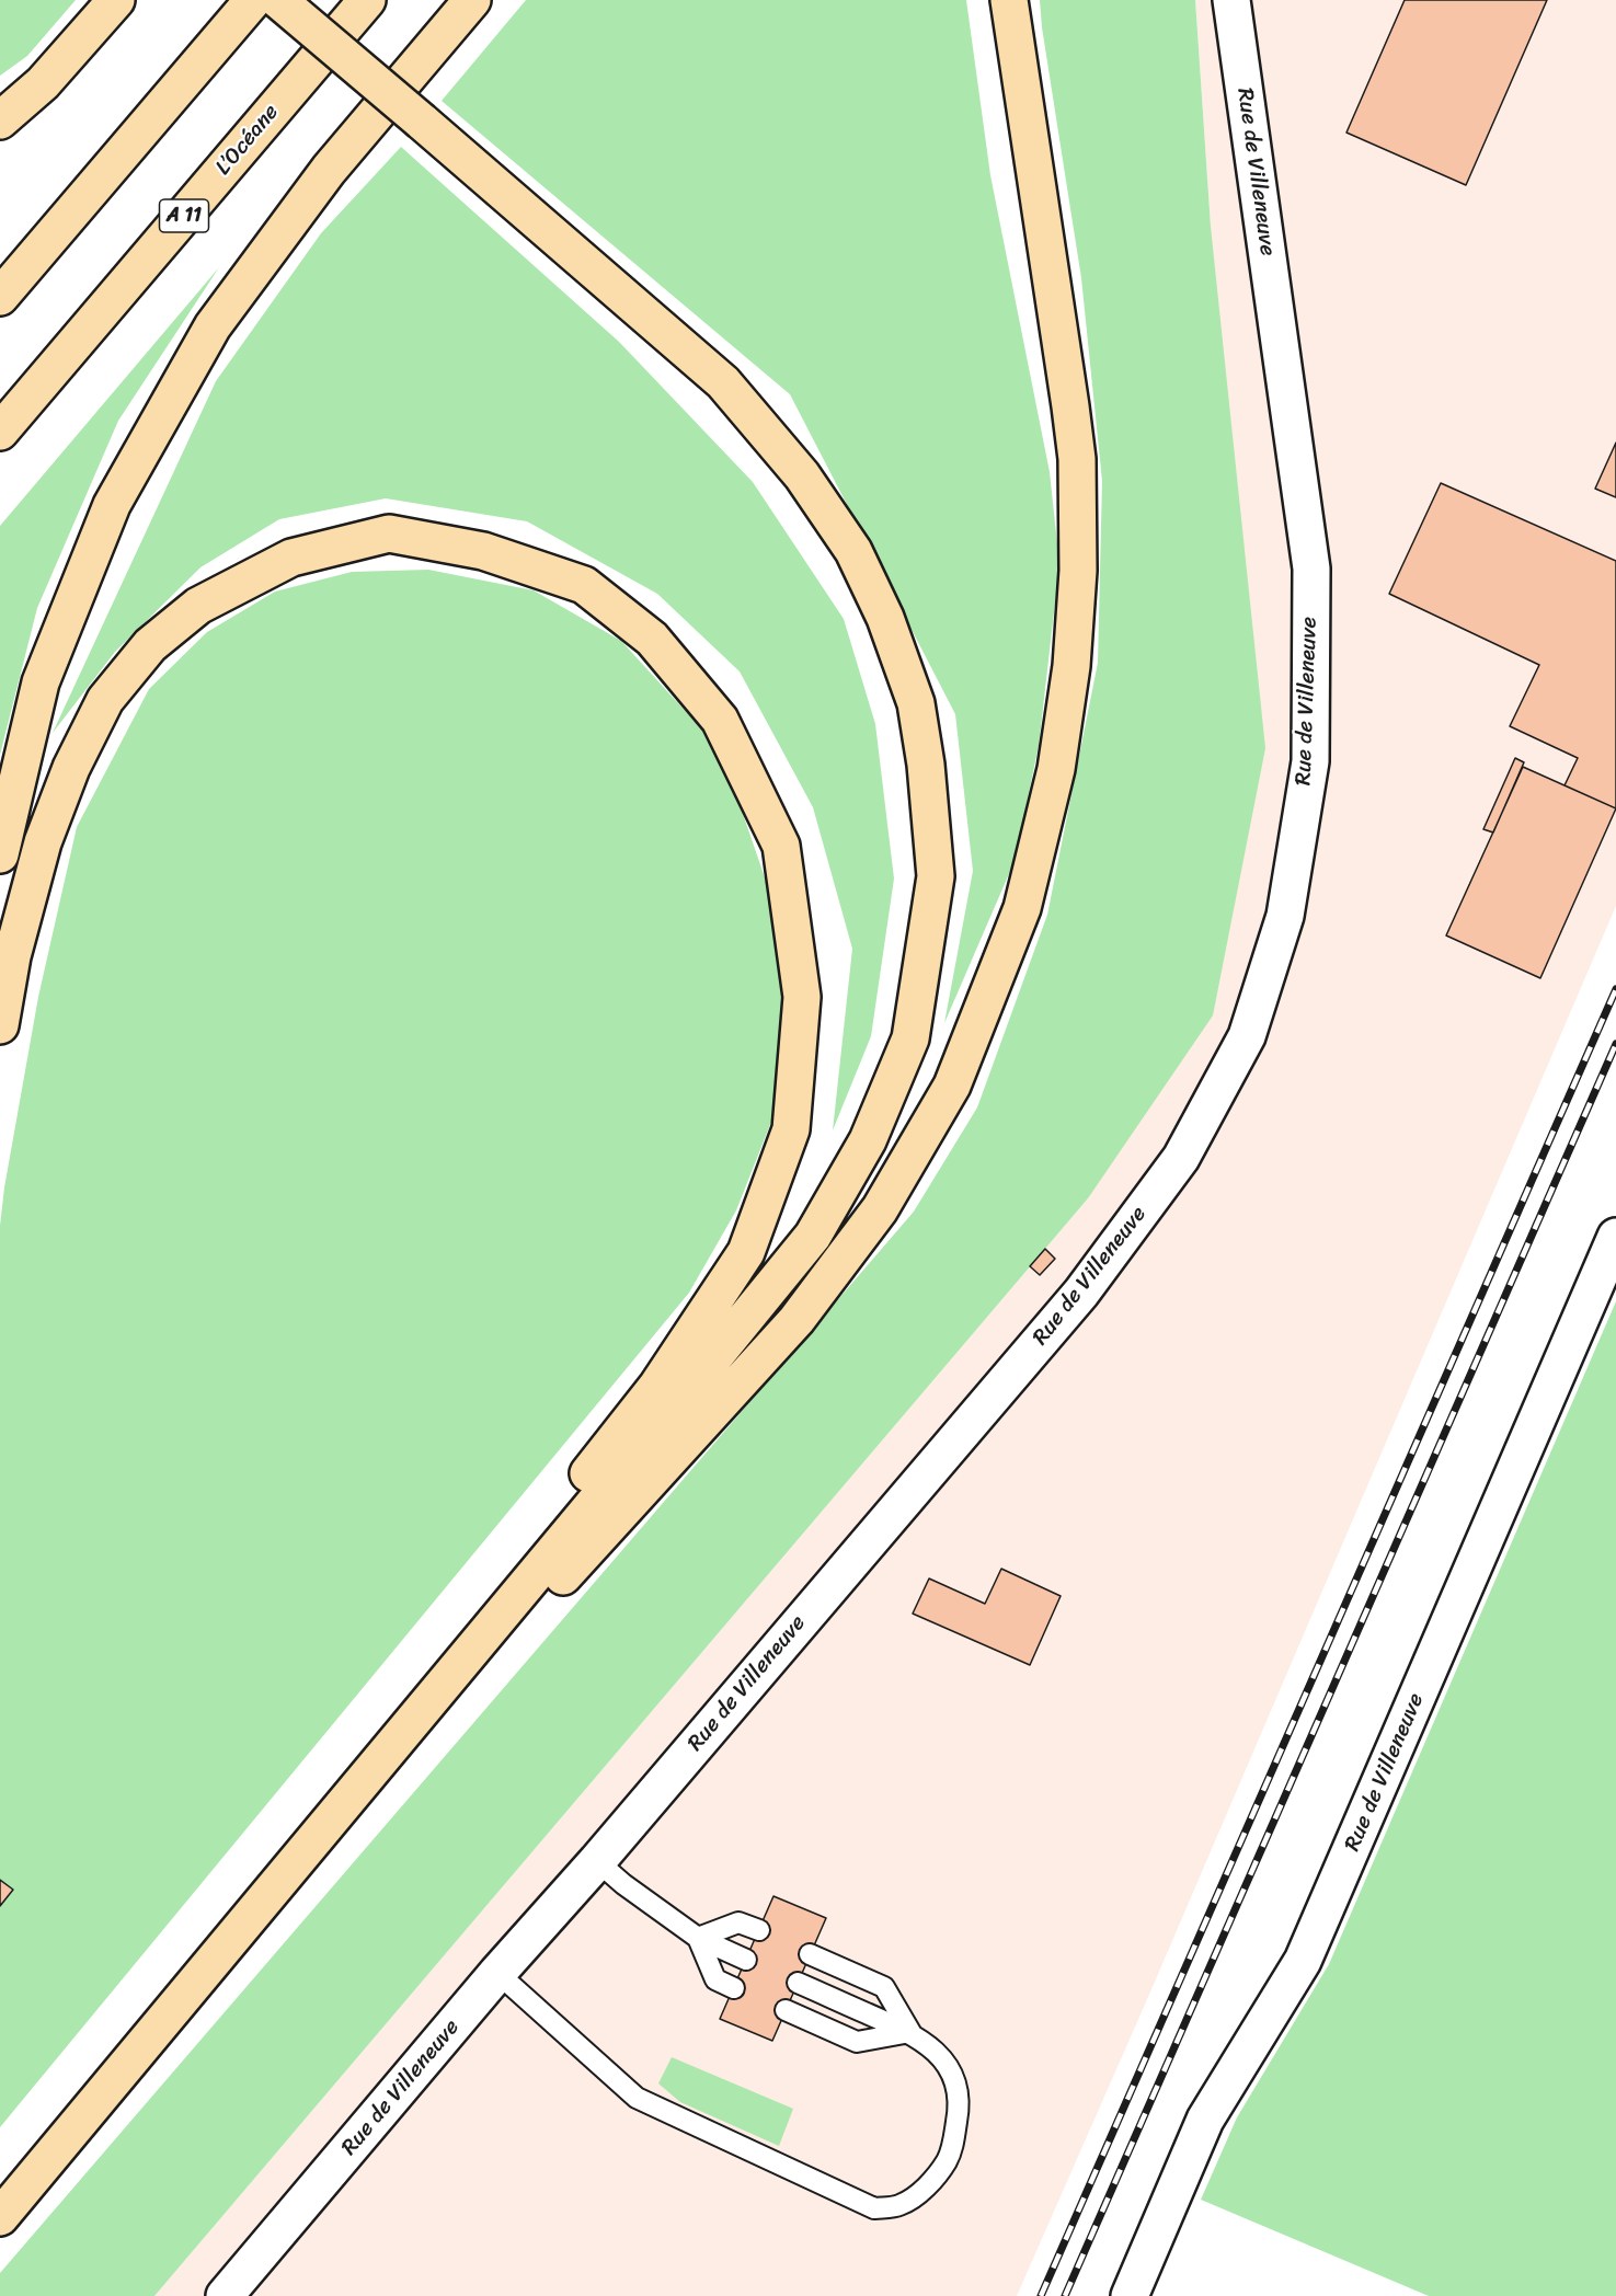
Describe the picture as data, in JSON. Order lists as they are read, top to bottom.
{
  "streets": {
    "highway": ["L’Océane", "A 11"],
    "street": ["Rue de Villeneuve"]
  }
}
